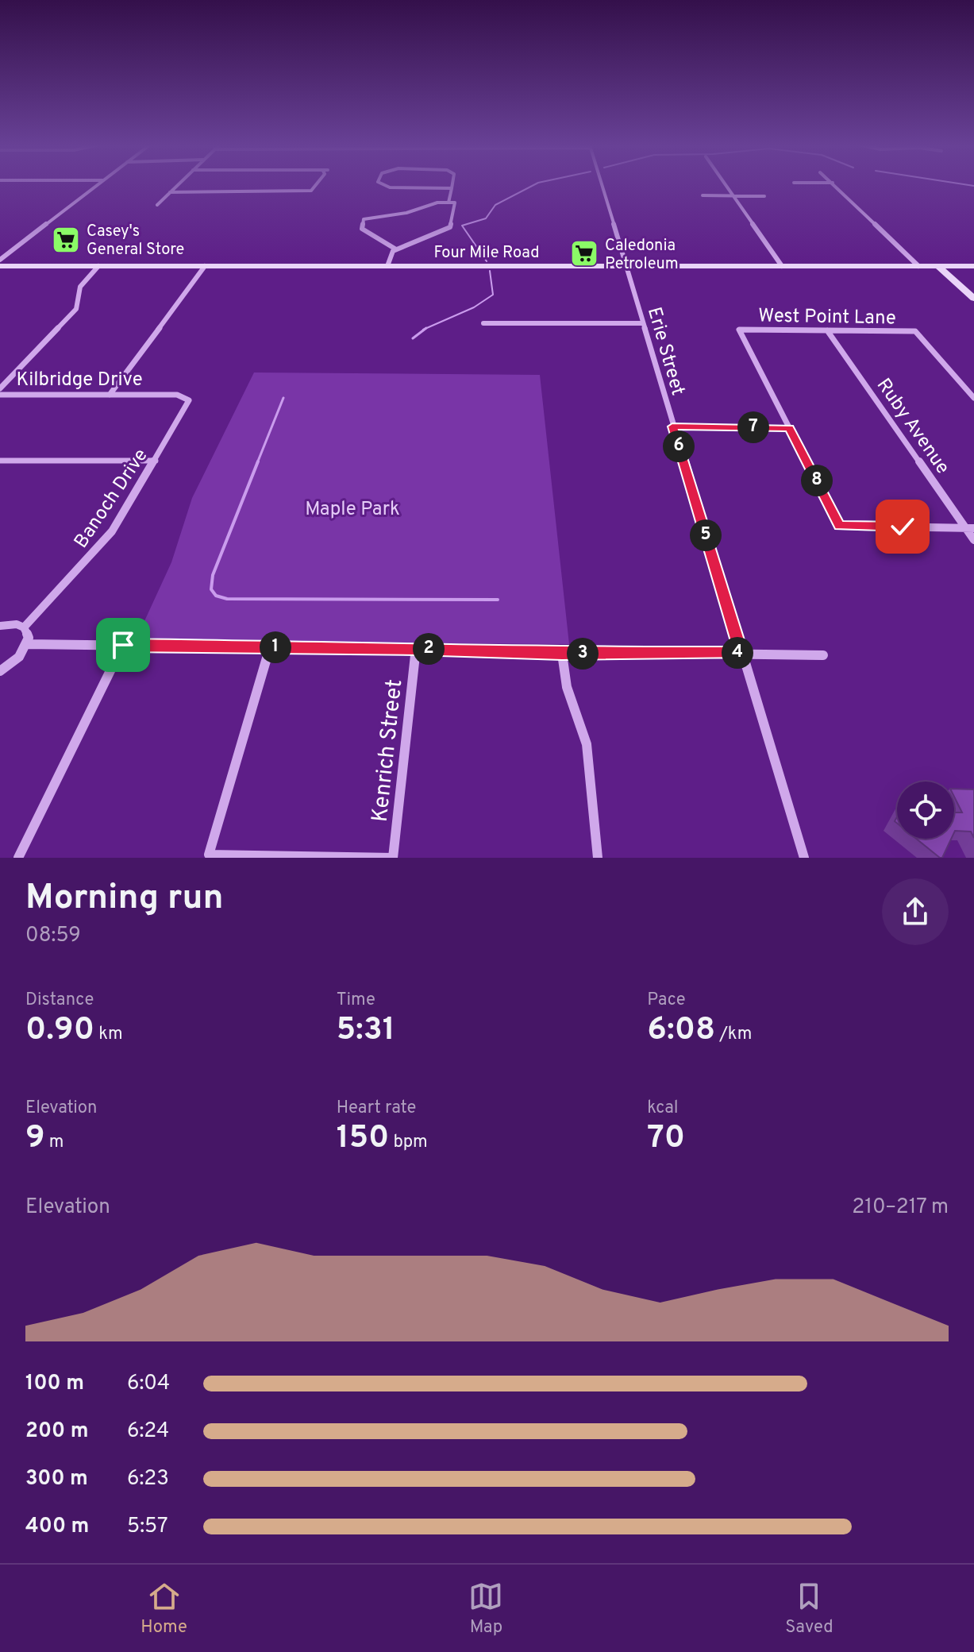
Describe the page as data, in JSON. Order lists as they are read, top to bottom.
{
  "streets": {
    "main road": ["Four Mile Road"],
    "street": [
      "West Point Lane",
      "Erie Street",
      "Kilbridge Drive",
      "Ruby Avenue",
      "Banoch Drive",
      "Kenrich Street"
    ]
  },
  "crossings": [
    ["Four Mile Road", "Erie Street"],
    ["West Point Lane", "Ruby Avenue"],
    ["Kilbridge Drive", "Banoch Drive"]
  ],
  "parks": ["Maple Park"],
  "places": {
    "supermarket": ["Casey's General Store", "Caledonia Petroleum"]
  },
  "page": {
    "pins": [
      "7",
      "6",
      "8",
      "5",
      "1",
      "2",
      "4",
      "3"
    ],
    "heading": ["Morning run", "08:59"],
    "stats": [
      ["Distance", "0.90 km"],
      ["Time", "5:31"],
      ["Pace", "6:08 /km"],
      ["Elevation", "9 m"],
      ["Heart rate", "150 bpm"],
      ["kcal", "70"]
    ],
    "chart": ["Elevation", "210–217 m"],
    "list": [
      {
        "name": "100 m",
        "note": "6:04"
      },
      {
        "name": "200 m",
        "note": "6:24"
      },
      {
        "name": "300 m",
        "note": "6:23"
      },
      {
        "name": "400 m",
        "note": "5:57"
      }
    ],
    "tabs": ["Home", "Map", "Saved"]
  }
}
